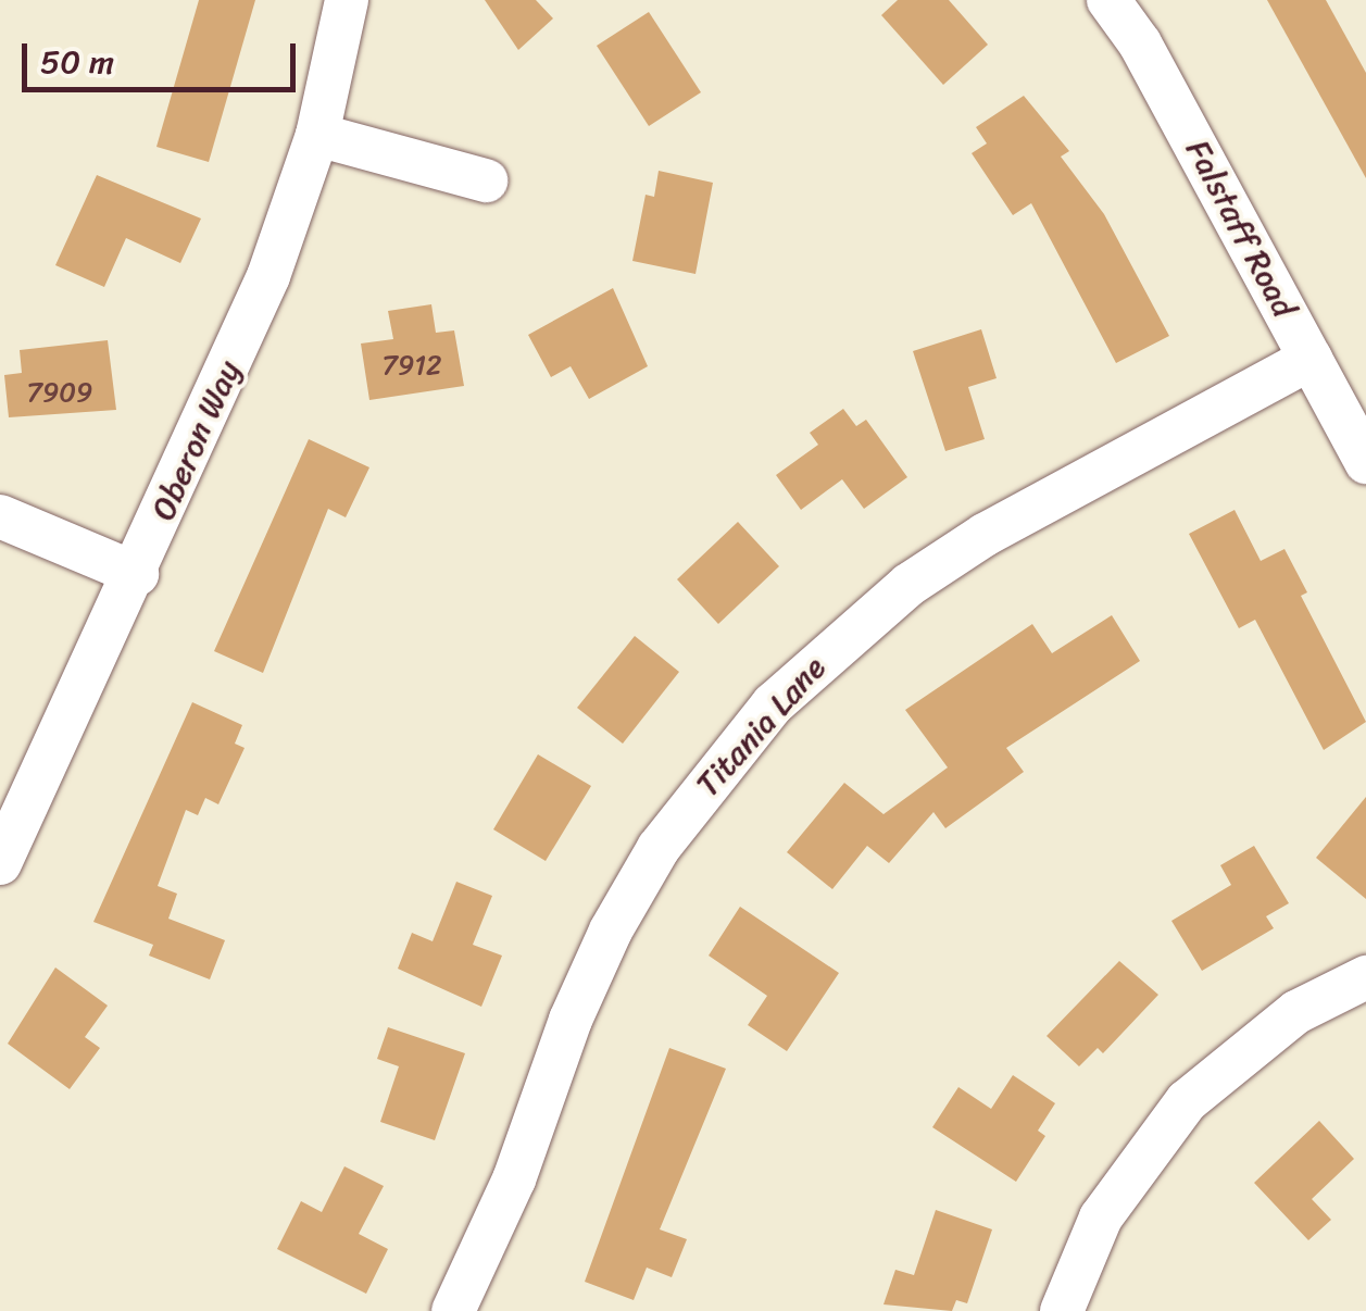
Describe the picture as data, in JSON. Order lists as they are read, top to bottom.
{
  "streets": {
    "street": ["Falstaff Road", "Oberon Way", "Titania Lane"]
  },
  "crossings": [
    ["Falstaff Road", "Titania Lane"]
  ],
  "house_numbers": ["7912", "7909"],
  "scale_bar": "50 m"
}
